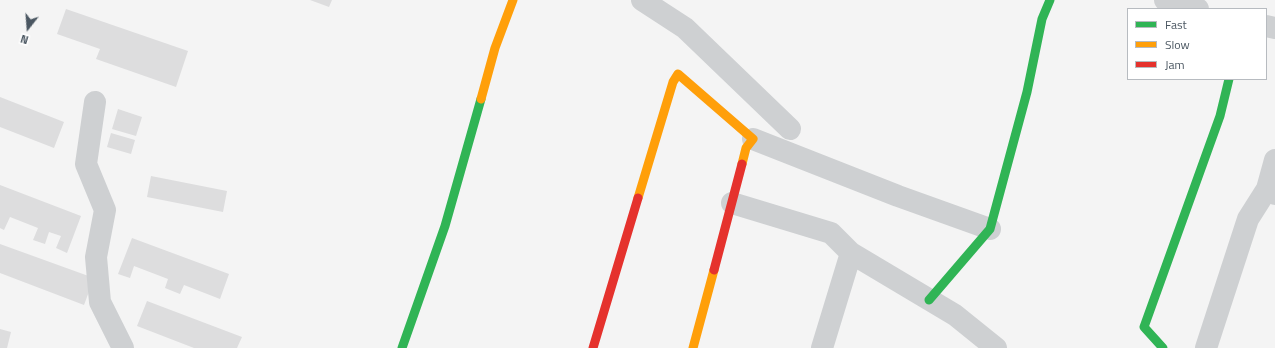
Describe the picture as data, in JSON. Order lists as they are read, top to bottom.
{
  "legend": ["Fast", "Slow", "Jam"],
  "north": "bottom"
}
